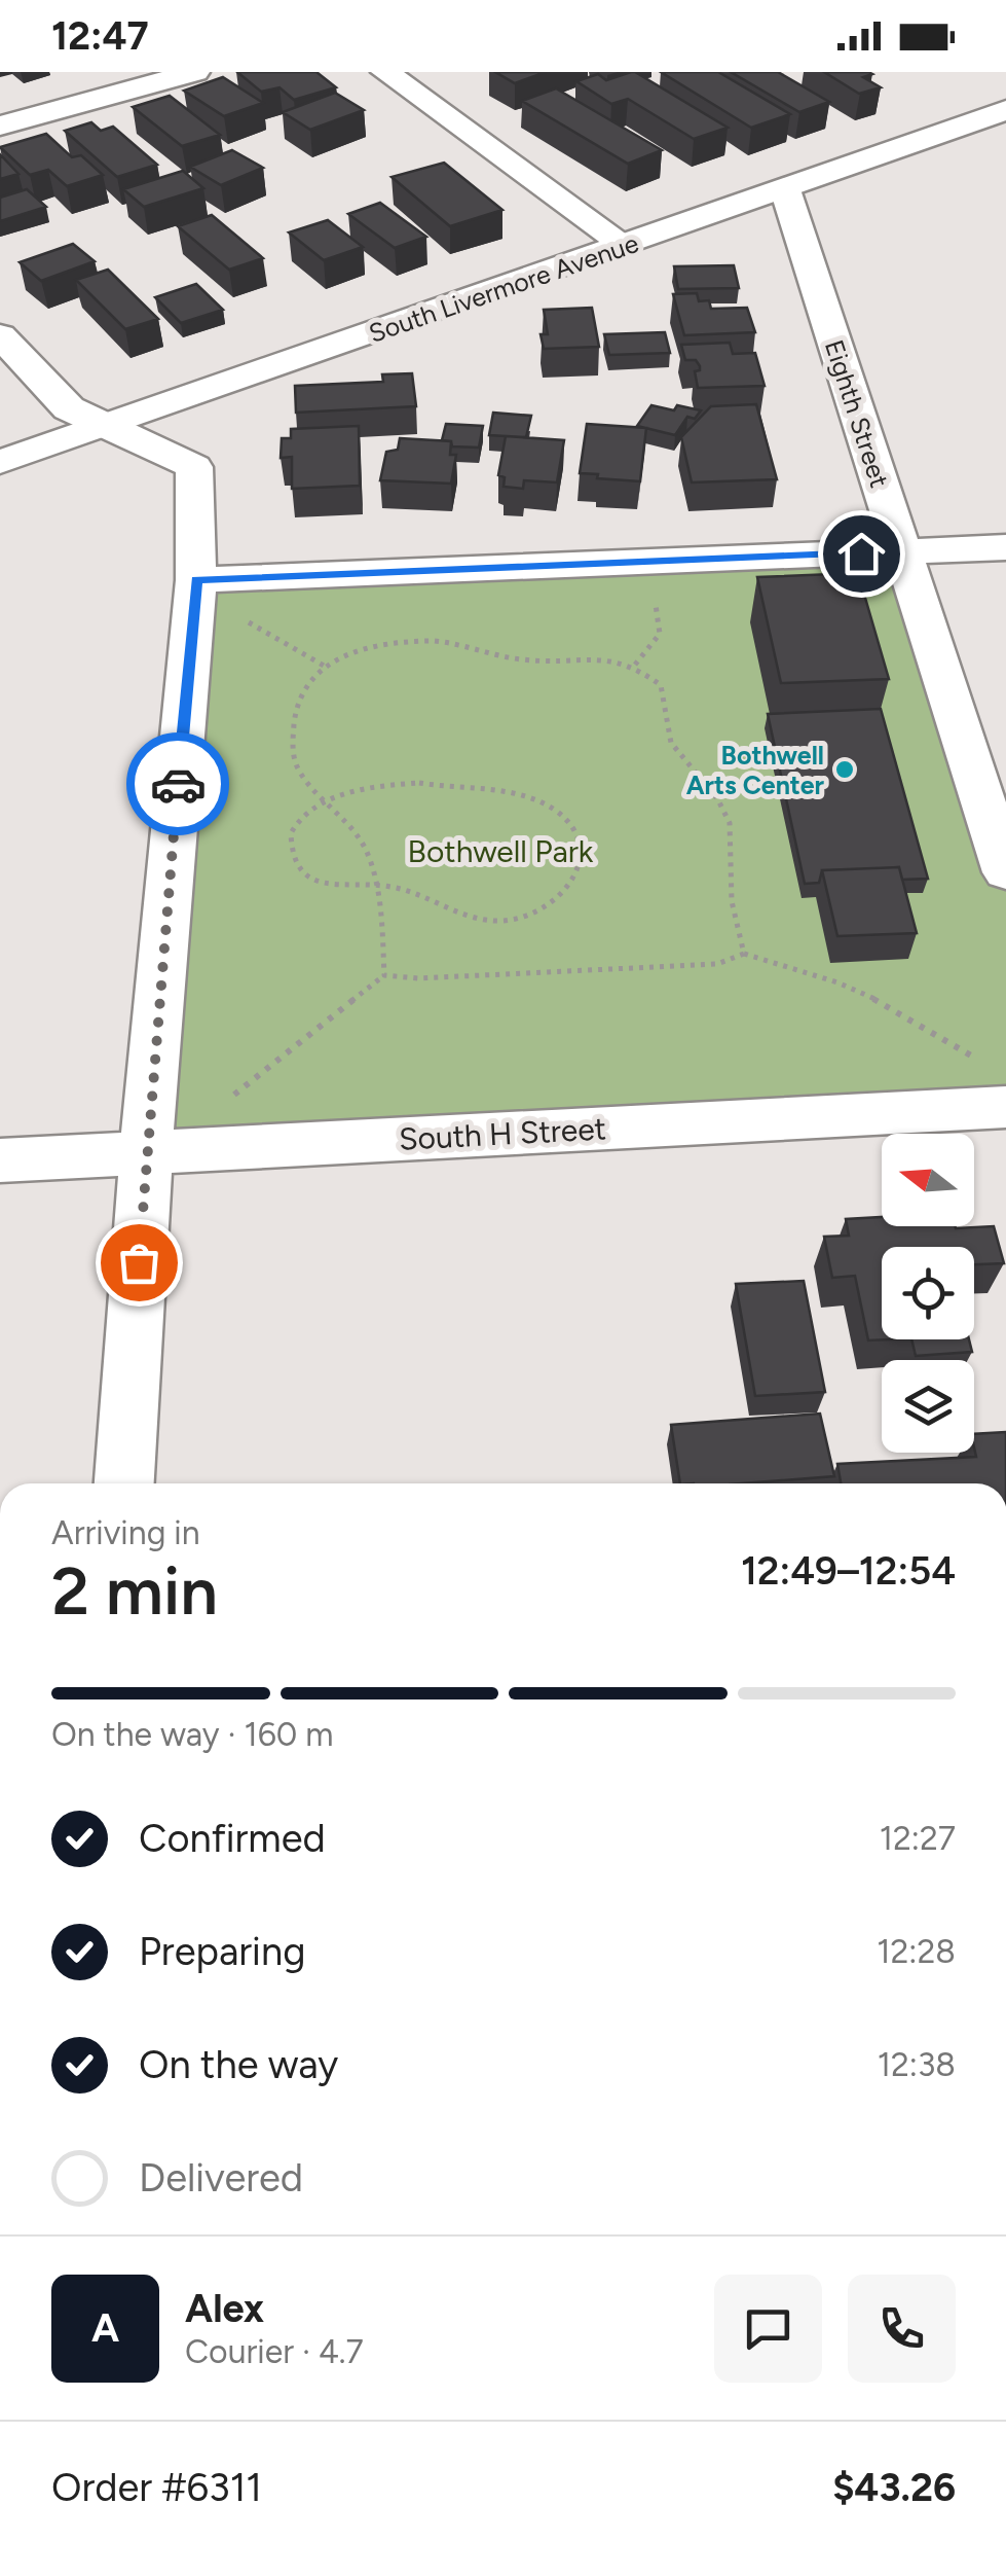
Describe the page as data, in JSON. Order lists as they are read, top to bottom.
{
  "streets": {
    "street": ["South Livermore Avenue", "Eighth Street", "South H Street"]
  },
  "crossings": [
    ["South Livermore Avenue", "Eighth Street"]
  ],
  "parks": ["Bothwell Park"],
  "places": ["Bothwell Arts Center"],
  "north": "left",
  "page": {
    "status": "12:47",
    "heading": ["2 min", "Arriving in", "12:49–12:54"],
    "panel": [
      "Alex",
      "Courier · 4.7",
      "Order #6311",
      "$43.26"
    ],
    "bar": "On the way · 160 m",
    "list": [
      ["Confirmed", "12:27"],
      ["Preparing", "12:28"],
      ["On the way", "12:38"],
      "Delivered"
    ],
    "round": "A"
  }
}
